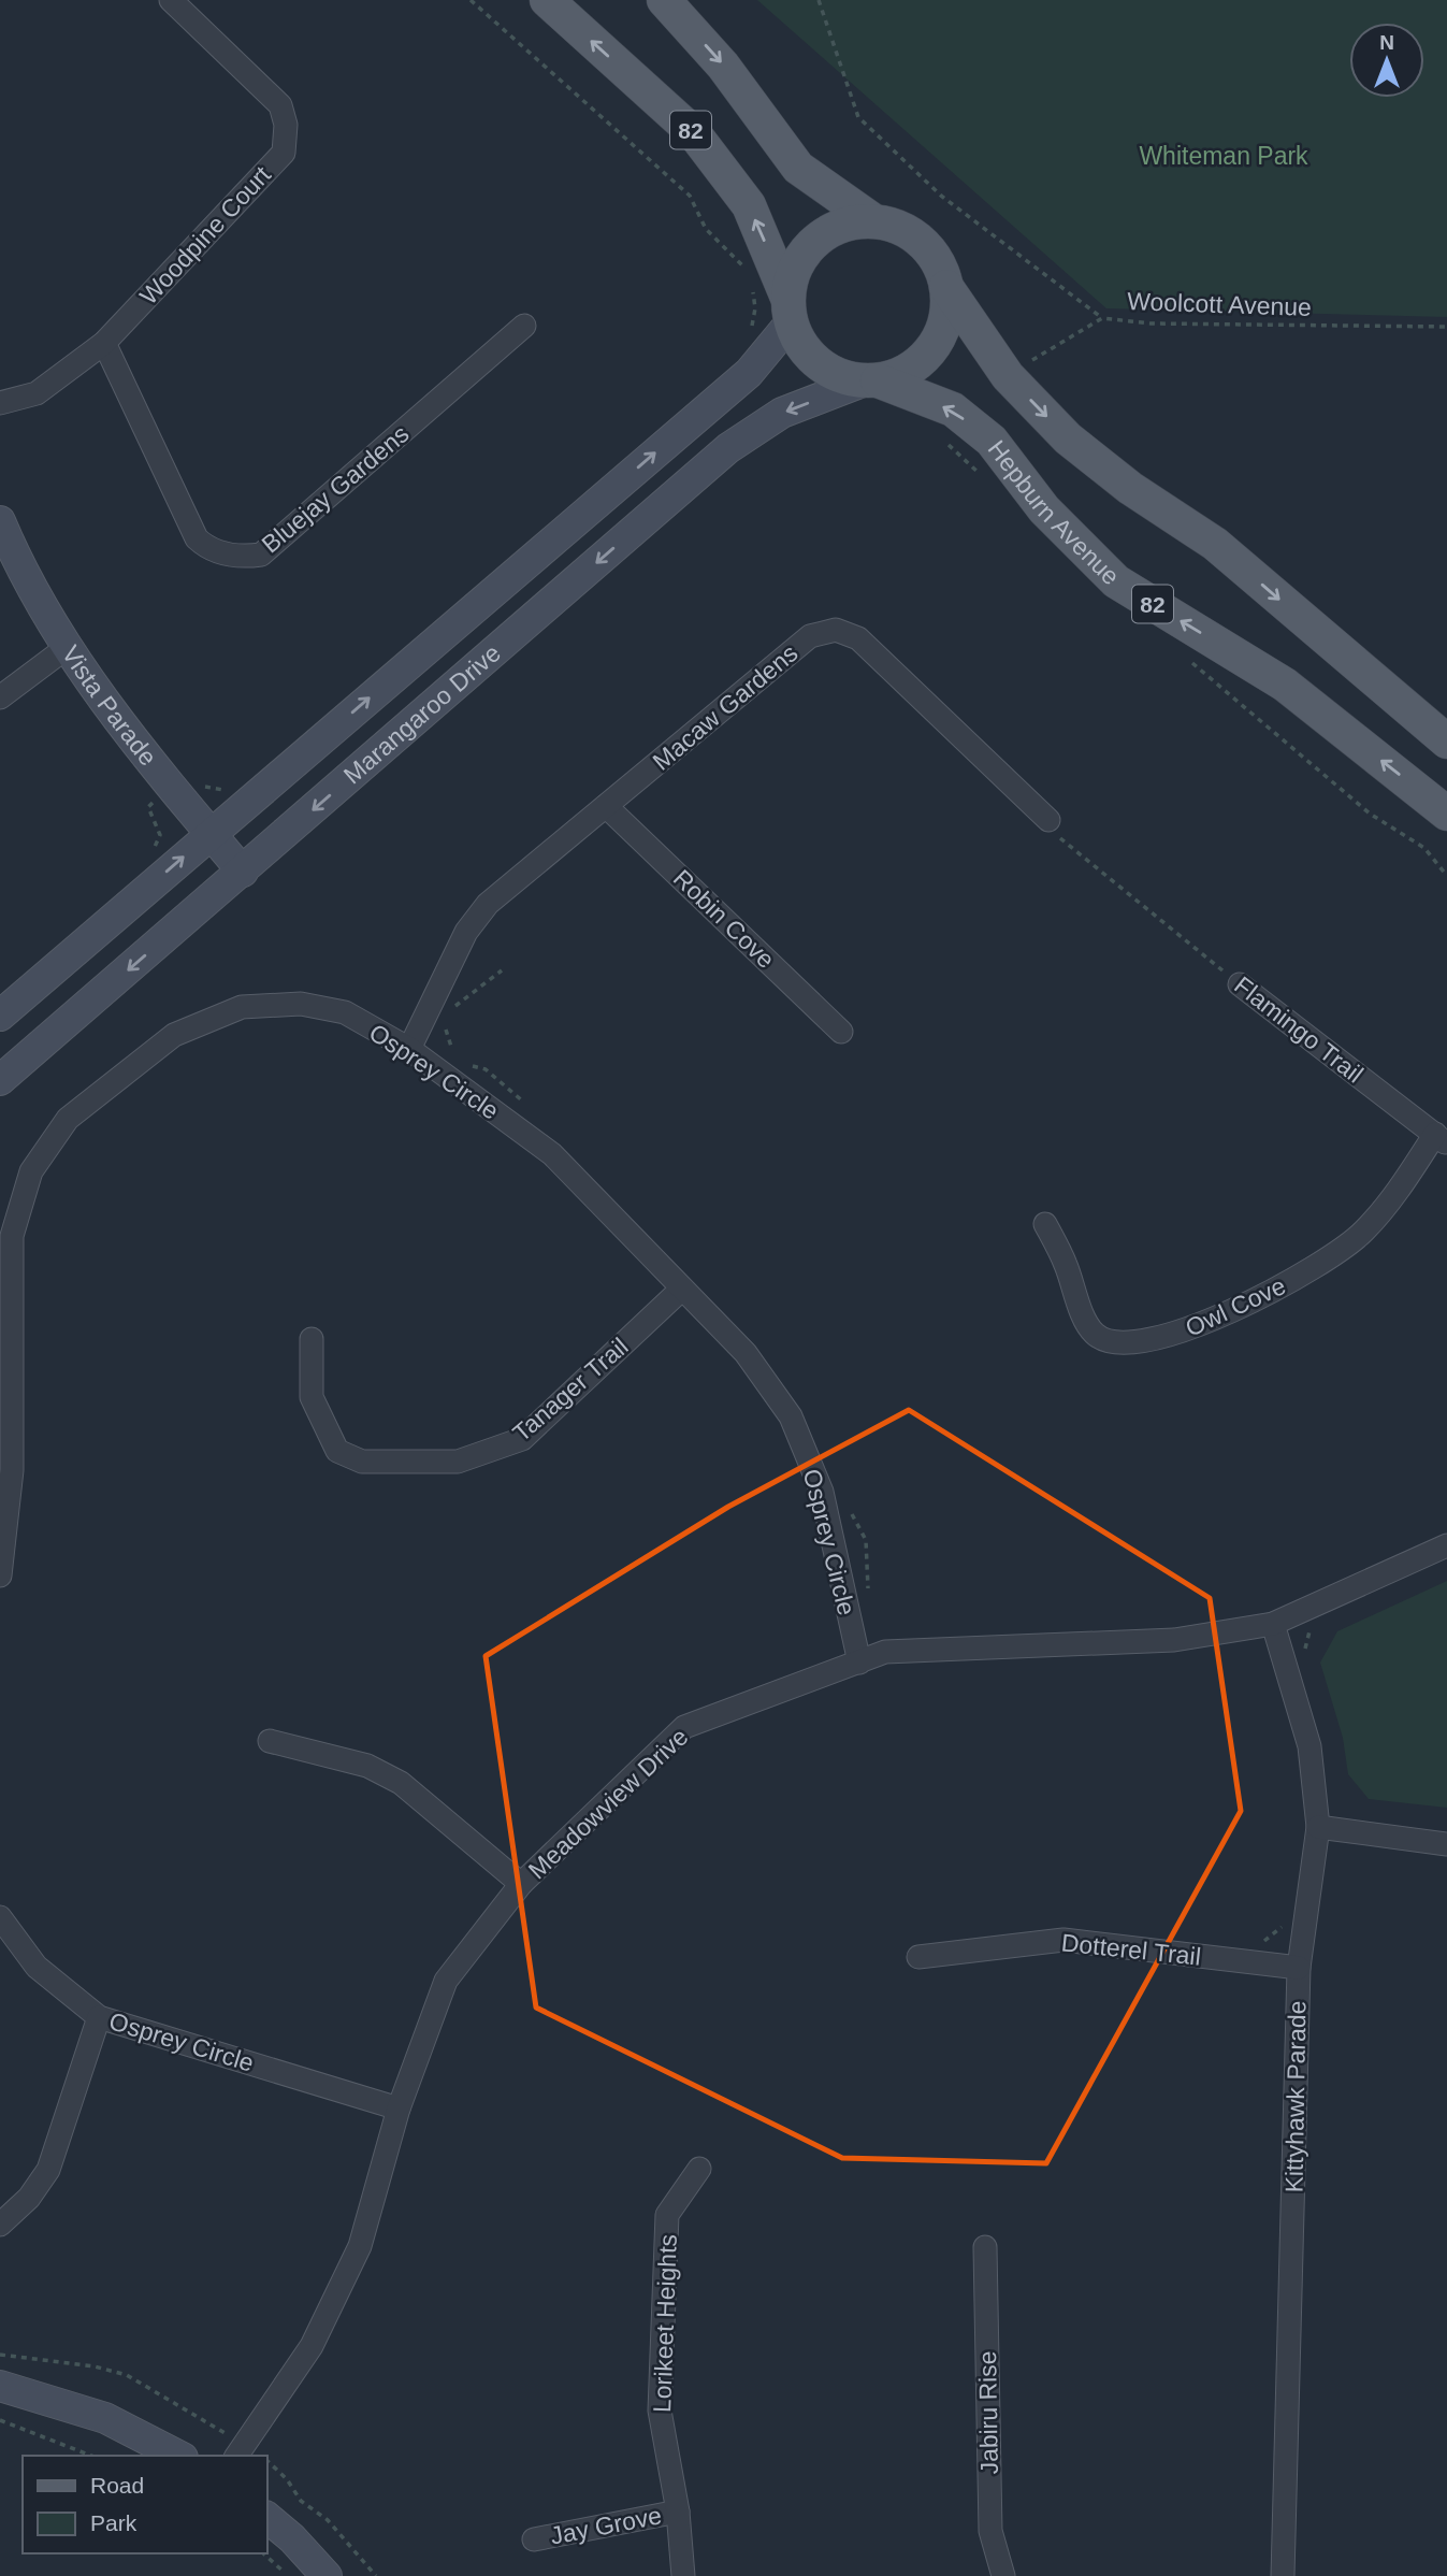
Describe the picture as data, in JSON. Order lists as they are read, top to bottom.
{
  "streets": {
    "main road": [
      "82",
      "Hepburn Avenue",
      "Vista Parade",
      "Marangaroo Drive"
    ],
    "street": [
      "Woodpine Court",
      "Bluejay Gardens",
      "Macaw Gardens",
      "Robin Cove",
      "Flamingo Trail",
      "Osprey Circle",
      "Owl Cove",
      "Tanager Trail",
      "Meadowview Drive",
      "Dotterel Trail",
      "Kittyhawk Parade",
      "Lorikeet Heights",
      "Jabiru Rise",
      "Jay Grove"
    ],
    "path": ["Woolcott Avenue"]
  },
  "crossings": [
    ["82", "Woolcott Avenue"],
    ["82", "Hepburn Avenue"],
    ["82", "Marangaroo Drive"],
    ["Woodpine Court", "Bluejay Gardens"],
    ["Hepburn Avenue", "Marangaroo Drive"],
    ["Vista Parade", "Marangaroo Drive"],
    ["Macaw Gardens", "Robin Cove"],
    ["Macaw Gardens", "Flamingo Trail"],
    ["Macaw Gardens", "Osprey Circle"],
    ["Flamingo Trail", "Owl Cove"],
    ["Osprey Circle", "Tanager Trail"],
    ["Osprey Circle", "Meadowview Drive"],
    ["Meadowview Drive", "Kittyhawk Parade"],
    ["Dotterel Trail", "Kittyhawk Parade"],
    ["Lorikeet Heights", "Jay Grove"]
  ],
  "parks": ["Whiteman Park"],
  "legend": ["Road", "Park"],
  "north": "top"
}
